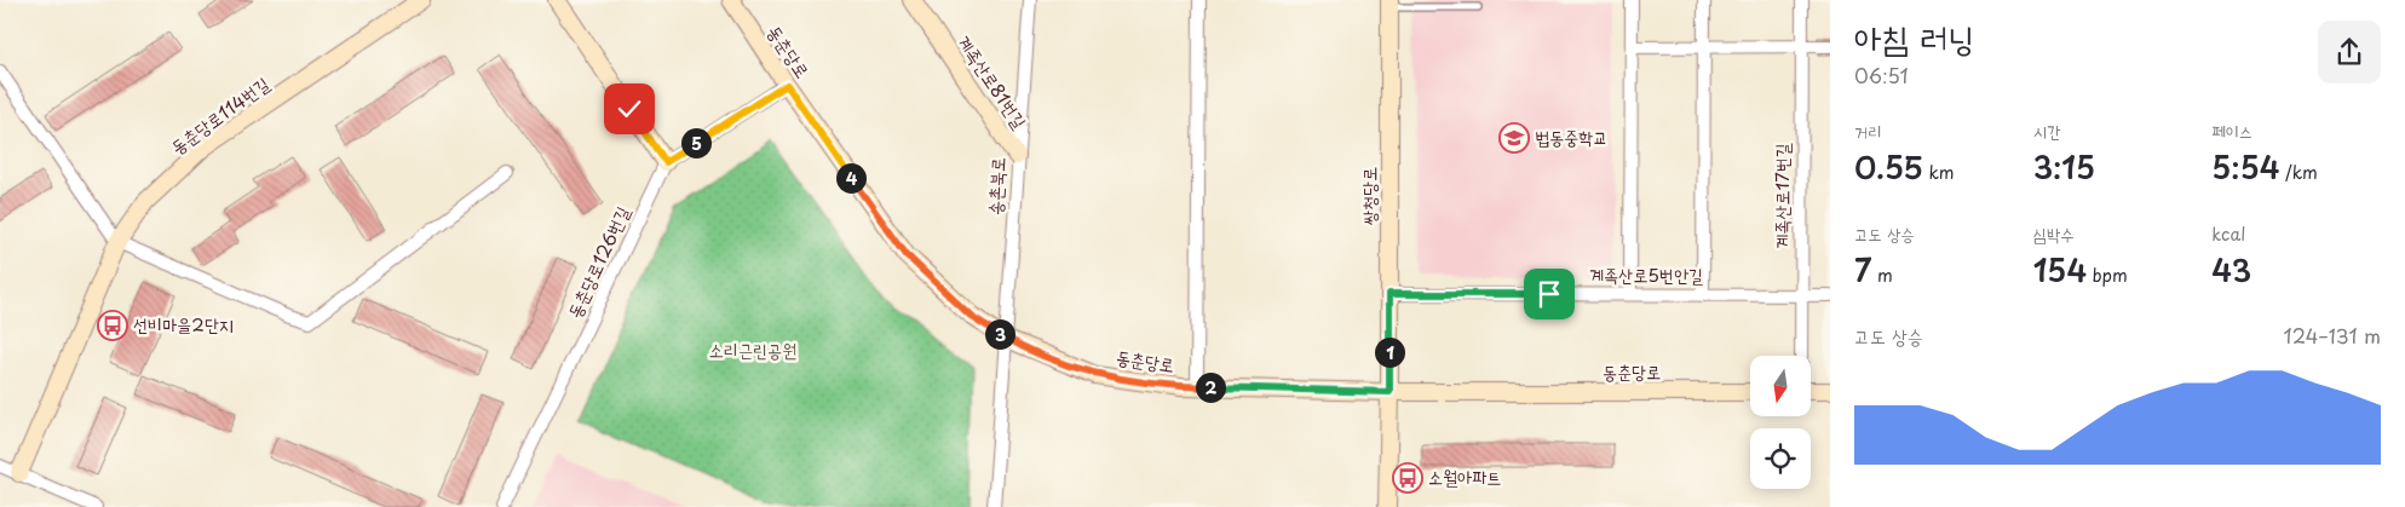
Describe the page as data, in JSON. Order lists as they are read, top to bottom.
{
  "streets": {
    "main road": [
      "동춘당로",
      "계족산로81번길",
      "동춘당로114번길",
      "쌍청당로"
    ],
    "street": [
      "송촌북로",
      "계족산로17번길",
      "동춘당로126번길",
      "계족산로5번안길"
    ]
  },
  "crossings": [
    ["동춘당로", "송촌북로"],
    ["동춘당로", "쌍청당로"],
    ["계족산로81번길", "송촌북로"],
    ["쌍청당로", "계족산로5번안길"],
    ["계족산로17번길", "계족산로5번안길"]
  ],
  "parks": ["소리근린공원"],
  "places": {
    "school or university": ["법동중학교"],
    "bus stop": ["선비마을2단지", "소월아파트"]
  },
  "north": "bottom",
  "page": {
    "heading": ["아침 러닝", "06:51"],
    "stats": [
      ["거리", "0.55 km"],
      ["시간", "3:15"],
      ["페이스", "5:54 /km"],
      ["고도 상승", "7 m"],
      ["심박수", "154 bpm"],
      ["kcal", "43"]
    ],
    "pins": [
      "5",
      "4",
      "3",
      "1",
      "2"
    ],
    "chart": ["고도 상승", "124–131 m"]
  }
}
